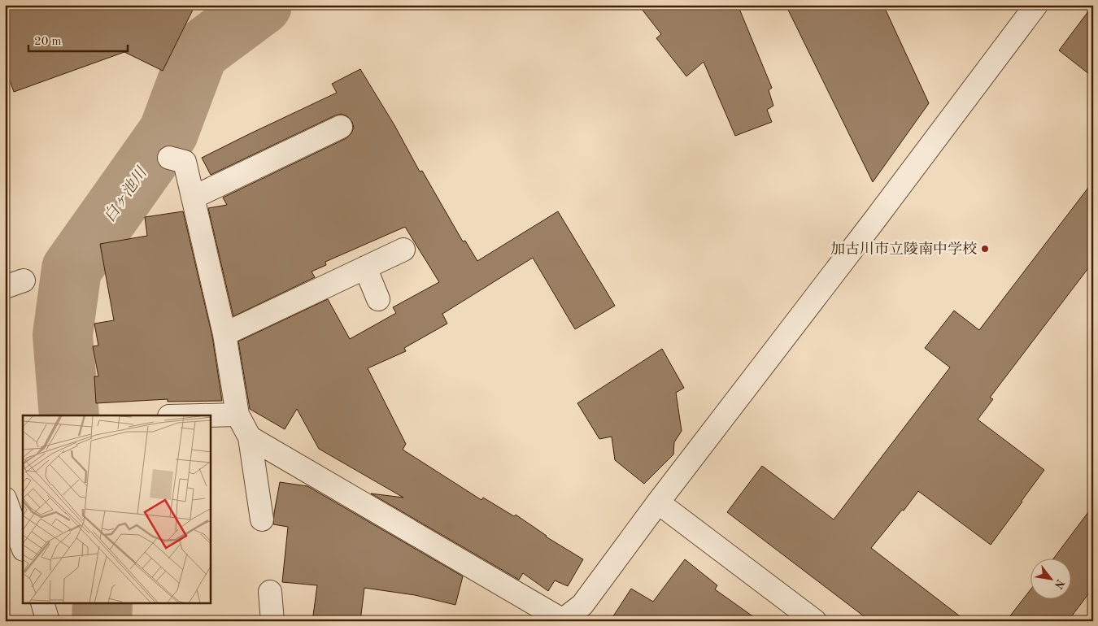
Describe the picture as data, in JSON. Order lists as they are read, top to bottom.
{
  "water": ["白ヶ池川"],
  "places": ["加古川市立陵南中学校"],
  "scale_bar": "20 m",
  "north": "bottom right"
}
